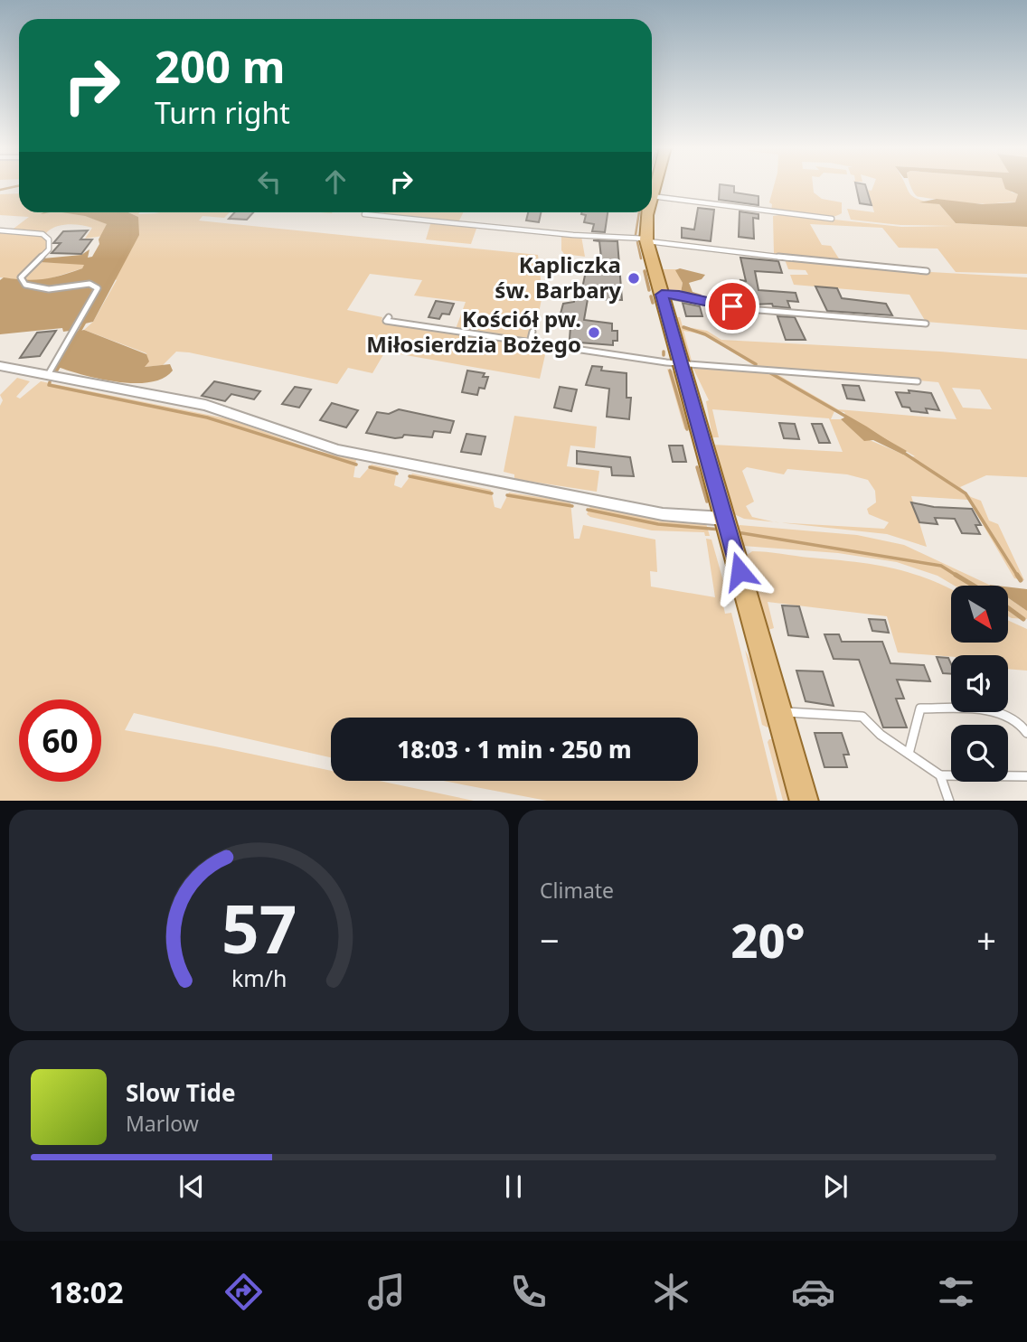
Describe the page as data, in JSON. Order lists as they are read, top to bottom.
{
  "places": ["Kapliczka św. Barbary", "Kościół pw. Miłosierdzia Bożego"],
  "north": "bottom right",
  "page": {
    "turn": ["200 m", "Turn right"],
    "limit": "60",
    "trip": "18:03 · 1 min · 250 m",
    "tile": "Climate",
    "heat": ["−", "20°", "+"],
    "song": ["Slow Tide", "Marlow"],
    "tabs": "18:02",
    "gauge": ["57", "km/h"]
  }
}
